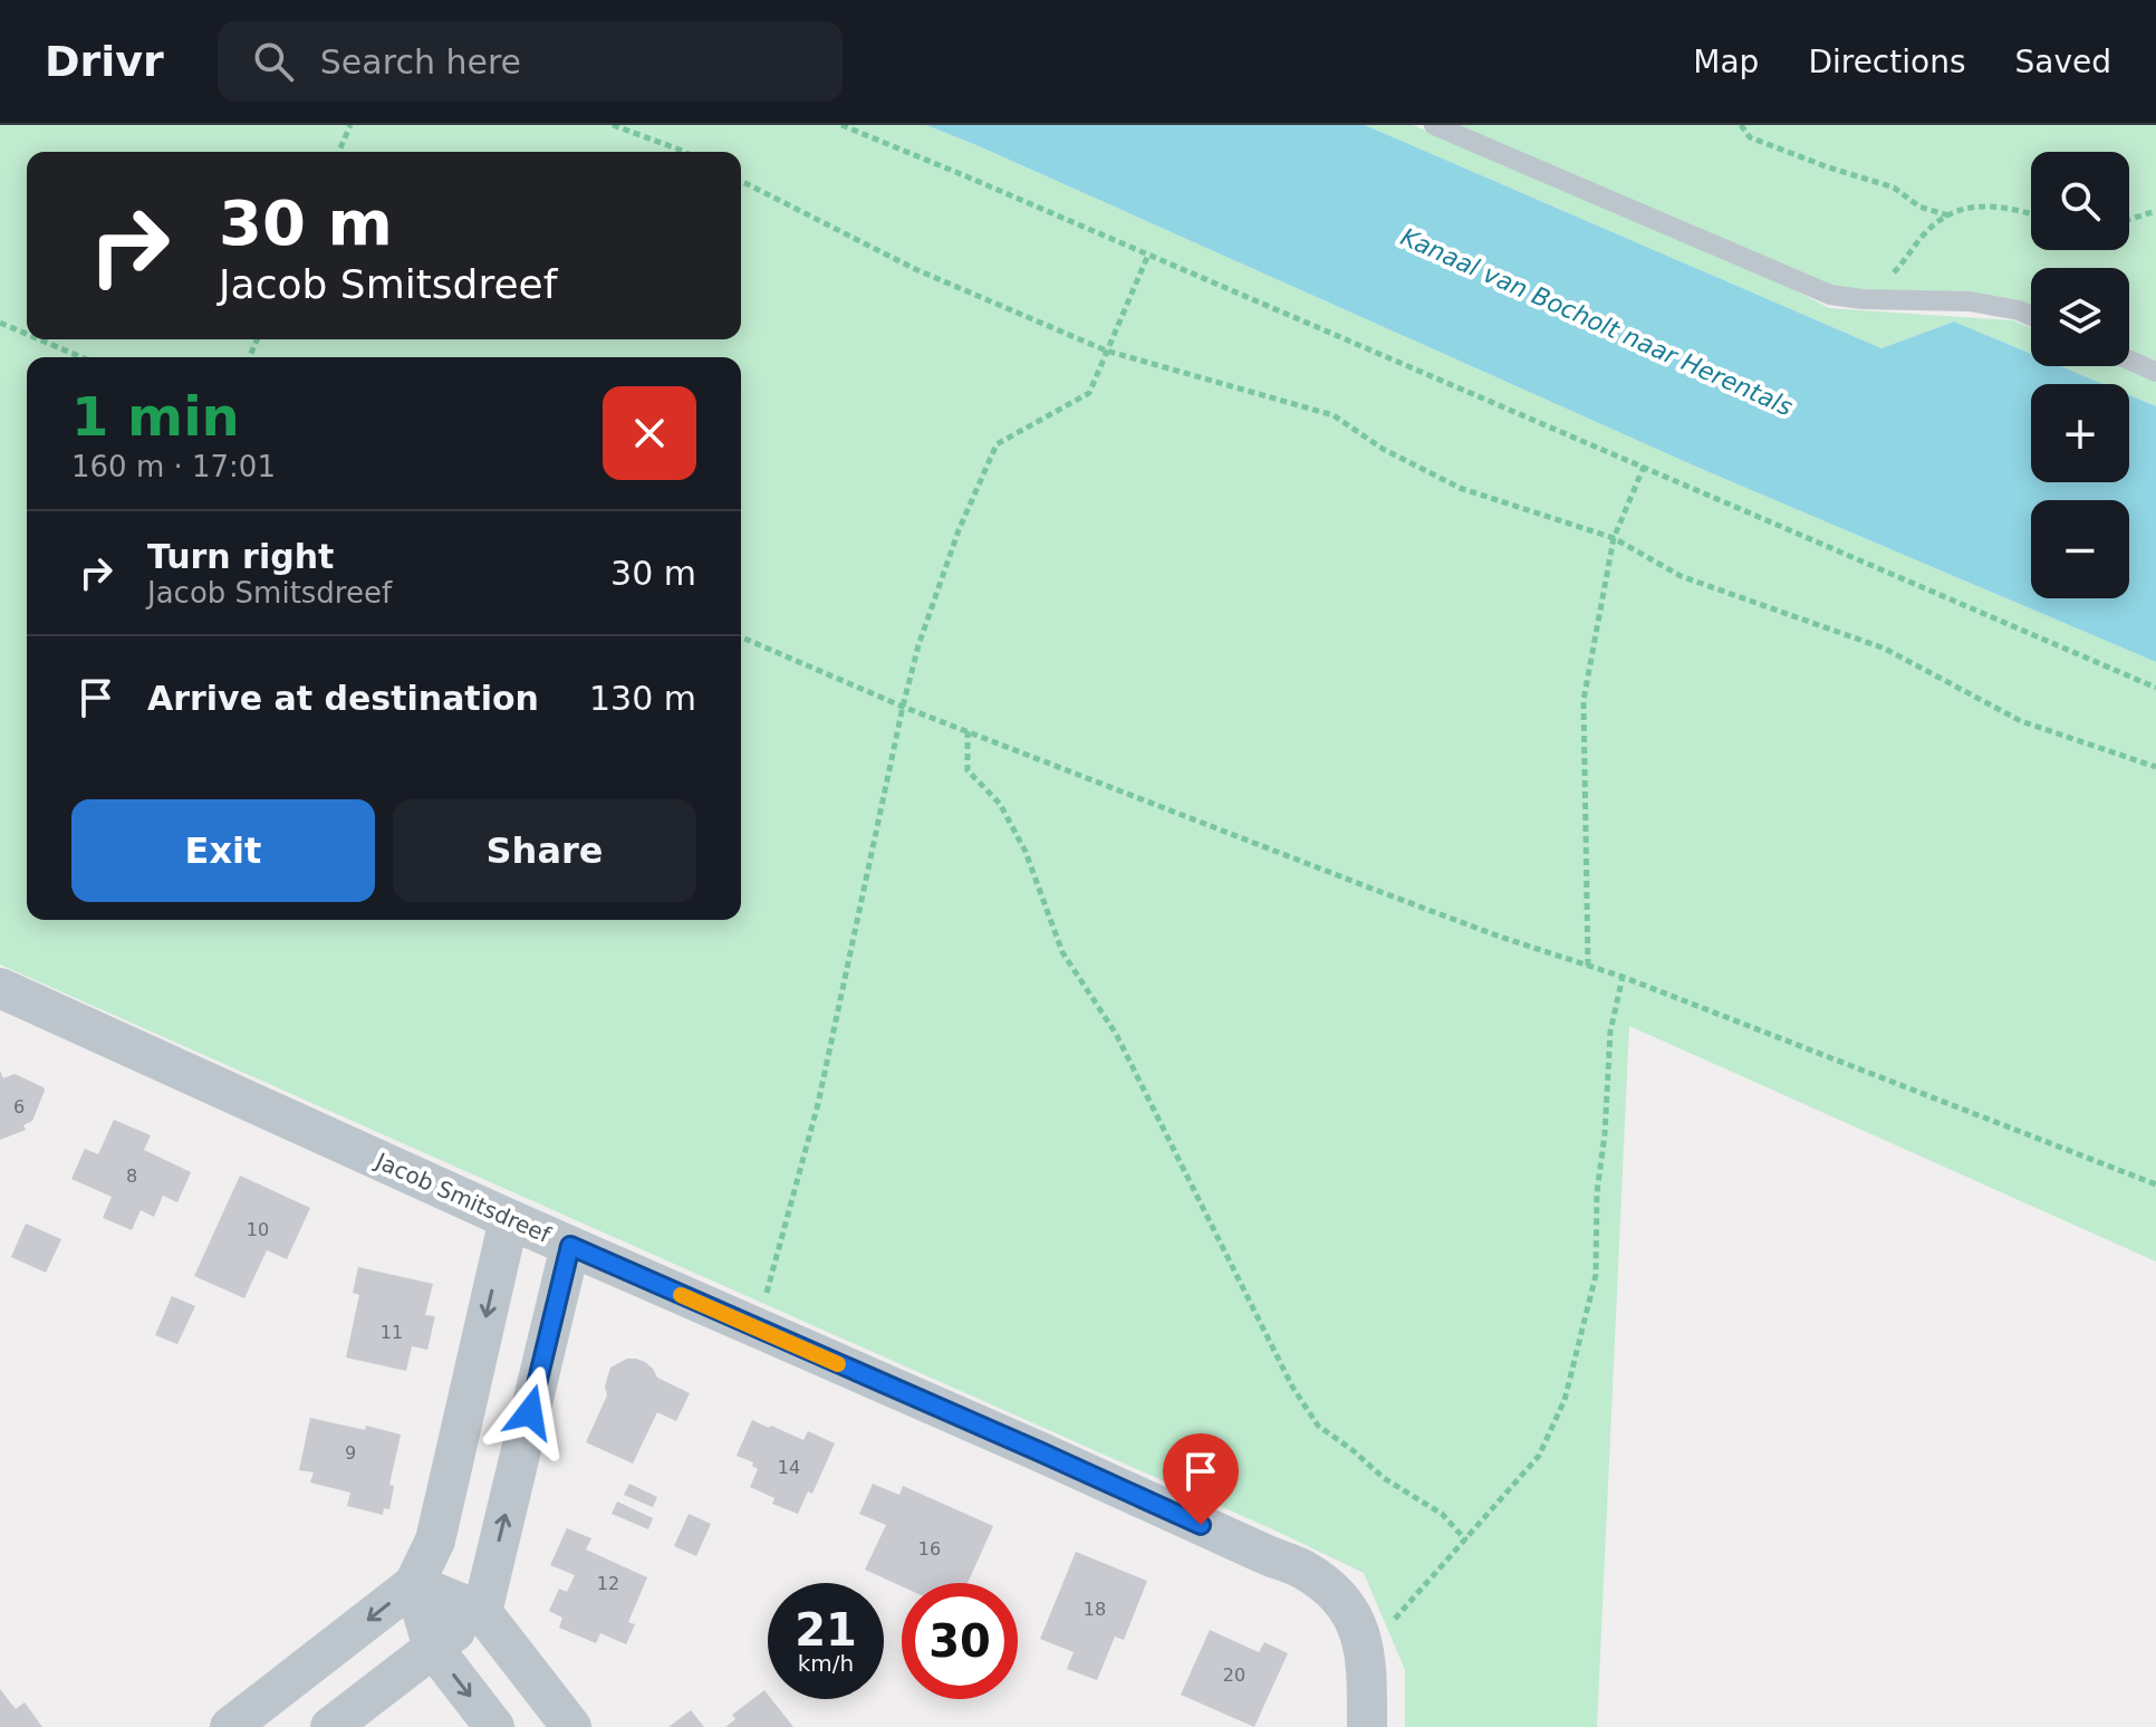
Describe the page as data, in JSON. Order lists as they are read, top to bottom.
{
  "streets": {
    "street": ["Jacob Smitsdreef"]
  },
  "water": ["Kanaal van Bocholt naar Herentals"],
  "house_numbers": [
    "6",
    "8",
    "10",
    "11",
    "9",
    "14",
    "16",
    "12",
    "18",
    "20"
  ],
  "page": {
    "header": "Drivr",
    "search": "Search here",
    "nav": ["Map", "Directions", "Saved"],
    "map_buttons": ["+", "−"],
    "turn": ["30 m", "Jacob Smitsdreef"],
    "heading": ["1 min", "160 m · 17:01"],
    "list": [
      {
        "name": "Turn right",
        "note": "Jacob Smitsdreef",
        "value": "30 m"
      },
      {
        "name": "Arrive at destination",
        "value": "130 m"
      }
    ],
    "buttons": ["Exit", "Share"],
    "speed": "21 km/h",
    "limit": "30"
  }
}
